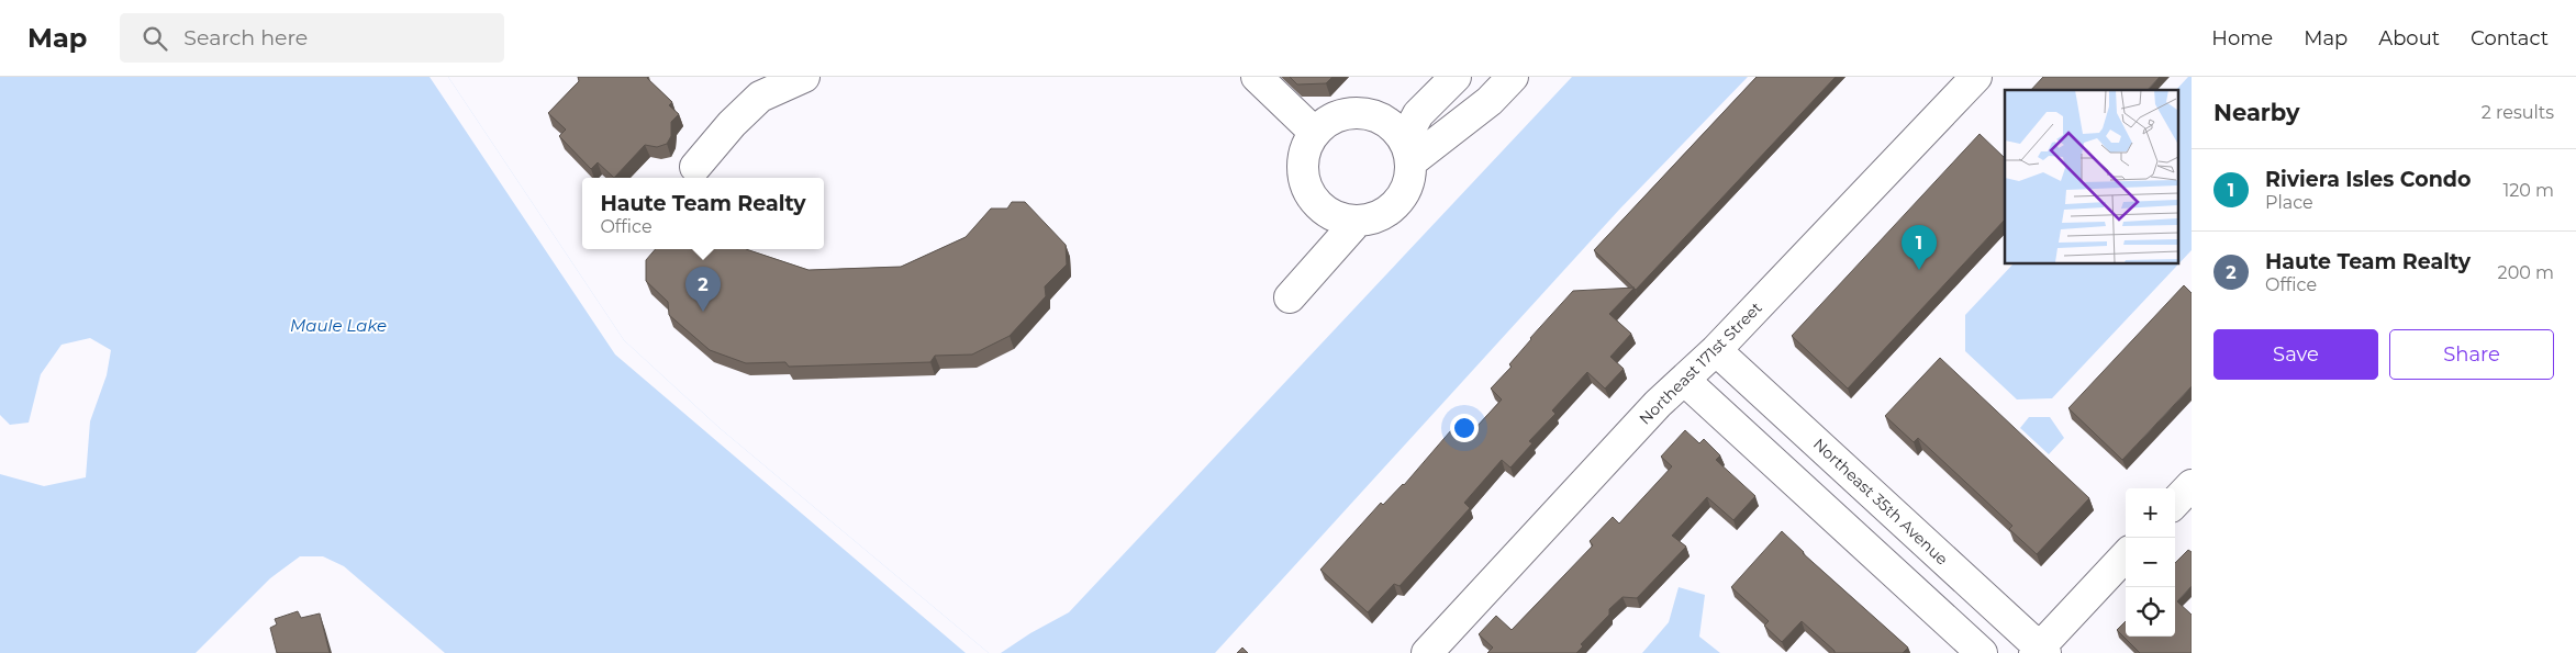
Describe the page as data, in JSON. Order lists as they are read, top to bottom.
{
  "streets": {
    "street": ["Northeast 171st Street", "Northeast 35th Avenue"]
  },
  "crossings": [
    ["Northeast 171st Street", "Northeast 35th Avenue"]
  ],
  "water": ["Maule Lake"],
  "page": {
    "header": "Map",
    "search": "Search here",
    "nav": [
      "Home",
      "Map",
      "About",
      "Contact"
    ],
    "heading": ["Nearby", "2 results"],
    "list": [
      {
        "mark": "1",
        "name": "Riviera Isles Condo",
        "note": "Place",
        "value": "120 m"
      },
      {
        "mark": "2",
        "name": "Haute Team Realty",
        "note": "Office",
        "value": "200 m"
      }
    ],
    "popup": ["Haute Team Realty", "Office"],
    "pins": ["1", "2"],
    "buttons": ["Save", "Share"],
    "map_buttons": ["+", "−"]
  }
}
